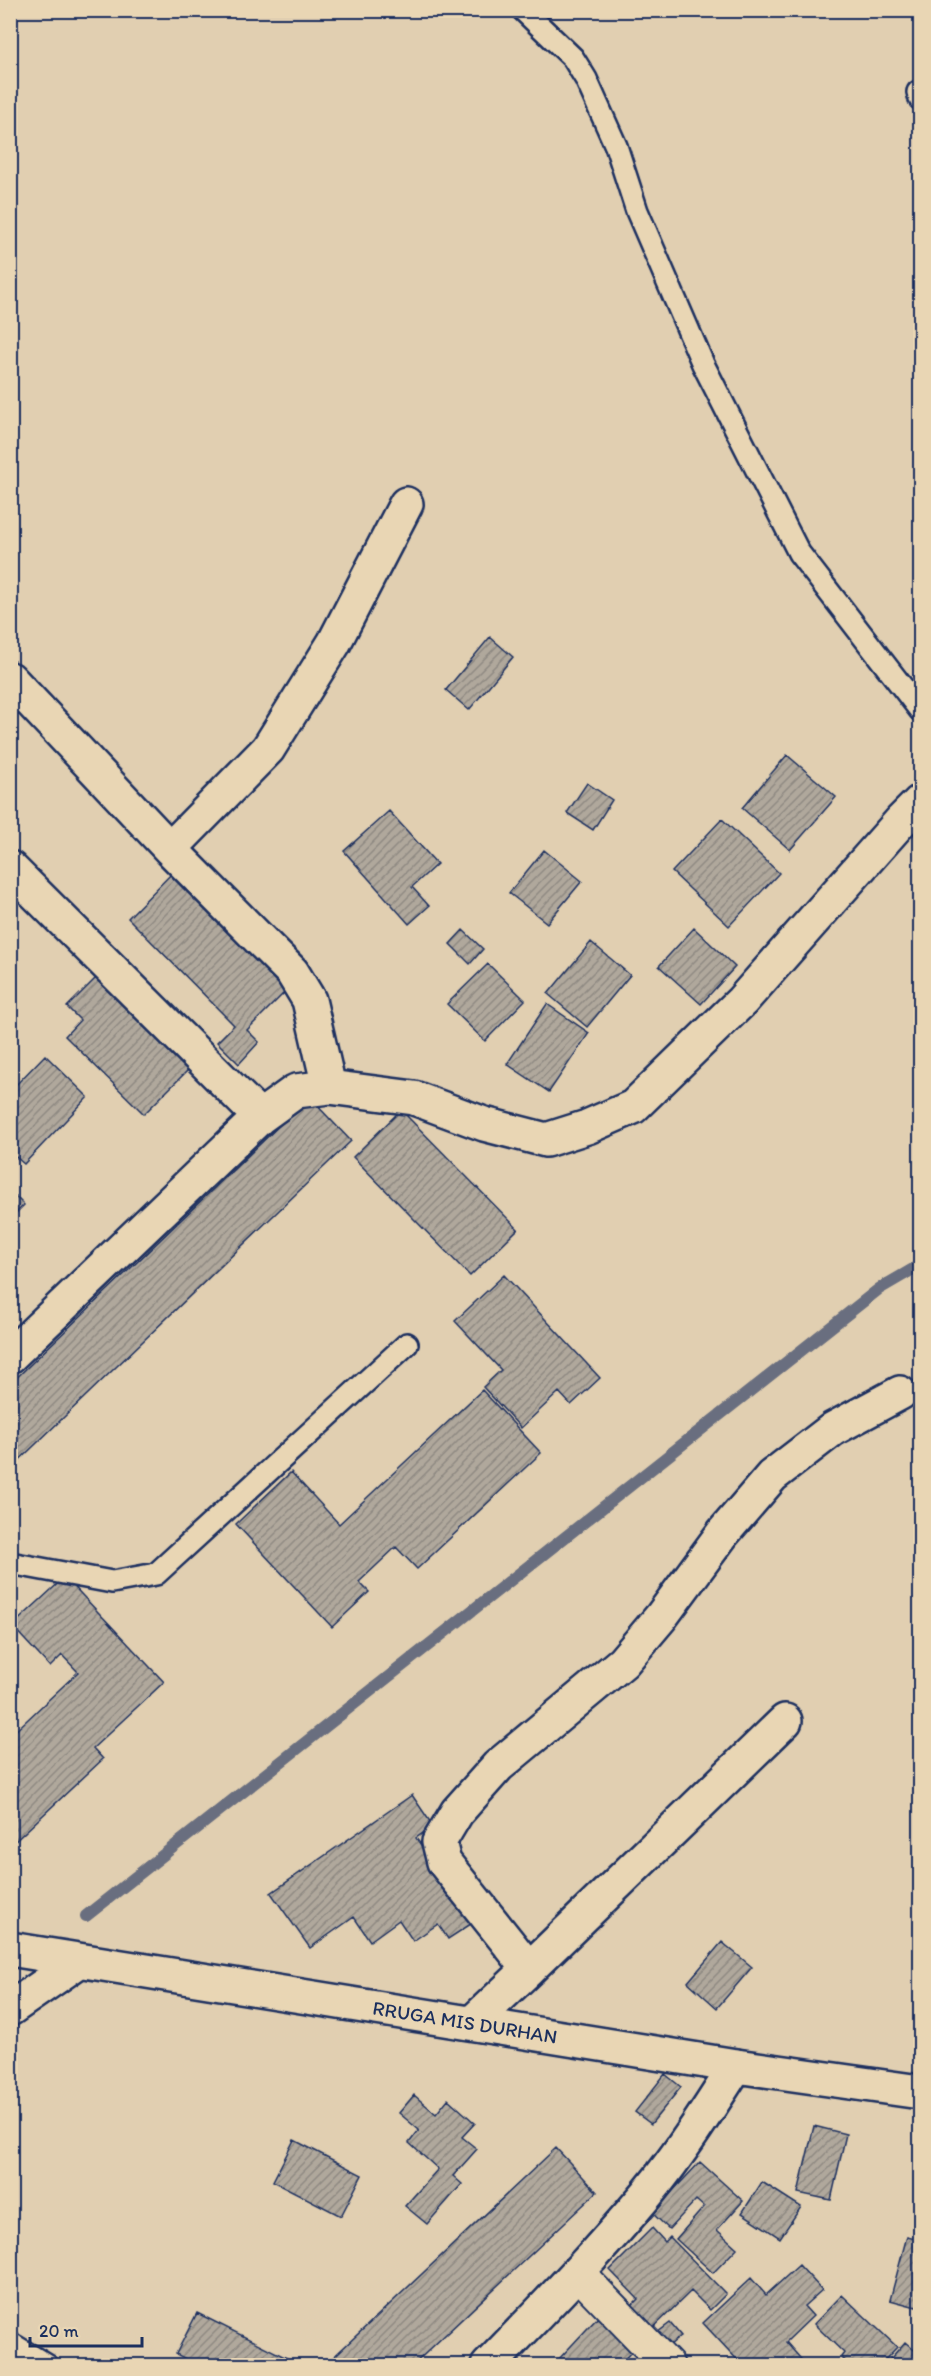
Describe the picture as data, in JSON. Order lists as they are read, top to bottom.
{
  "streets": {
    "street": ["RRUGA MIS DURHAN"]
  },
  "scale_bar": "20 m"
}
